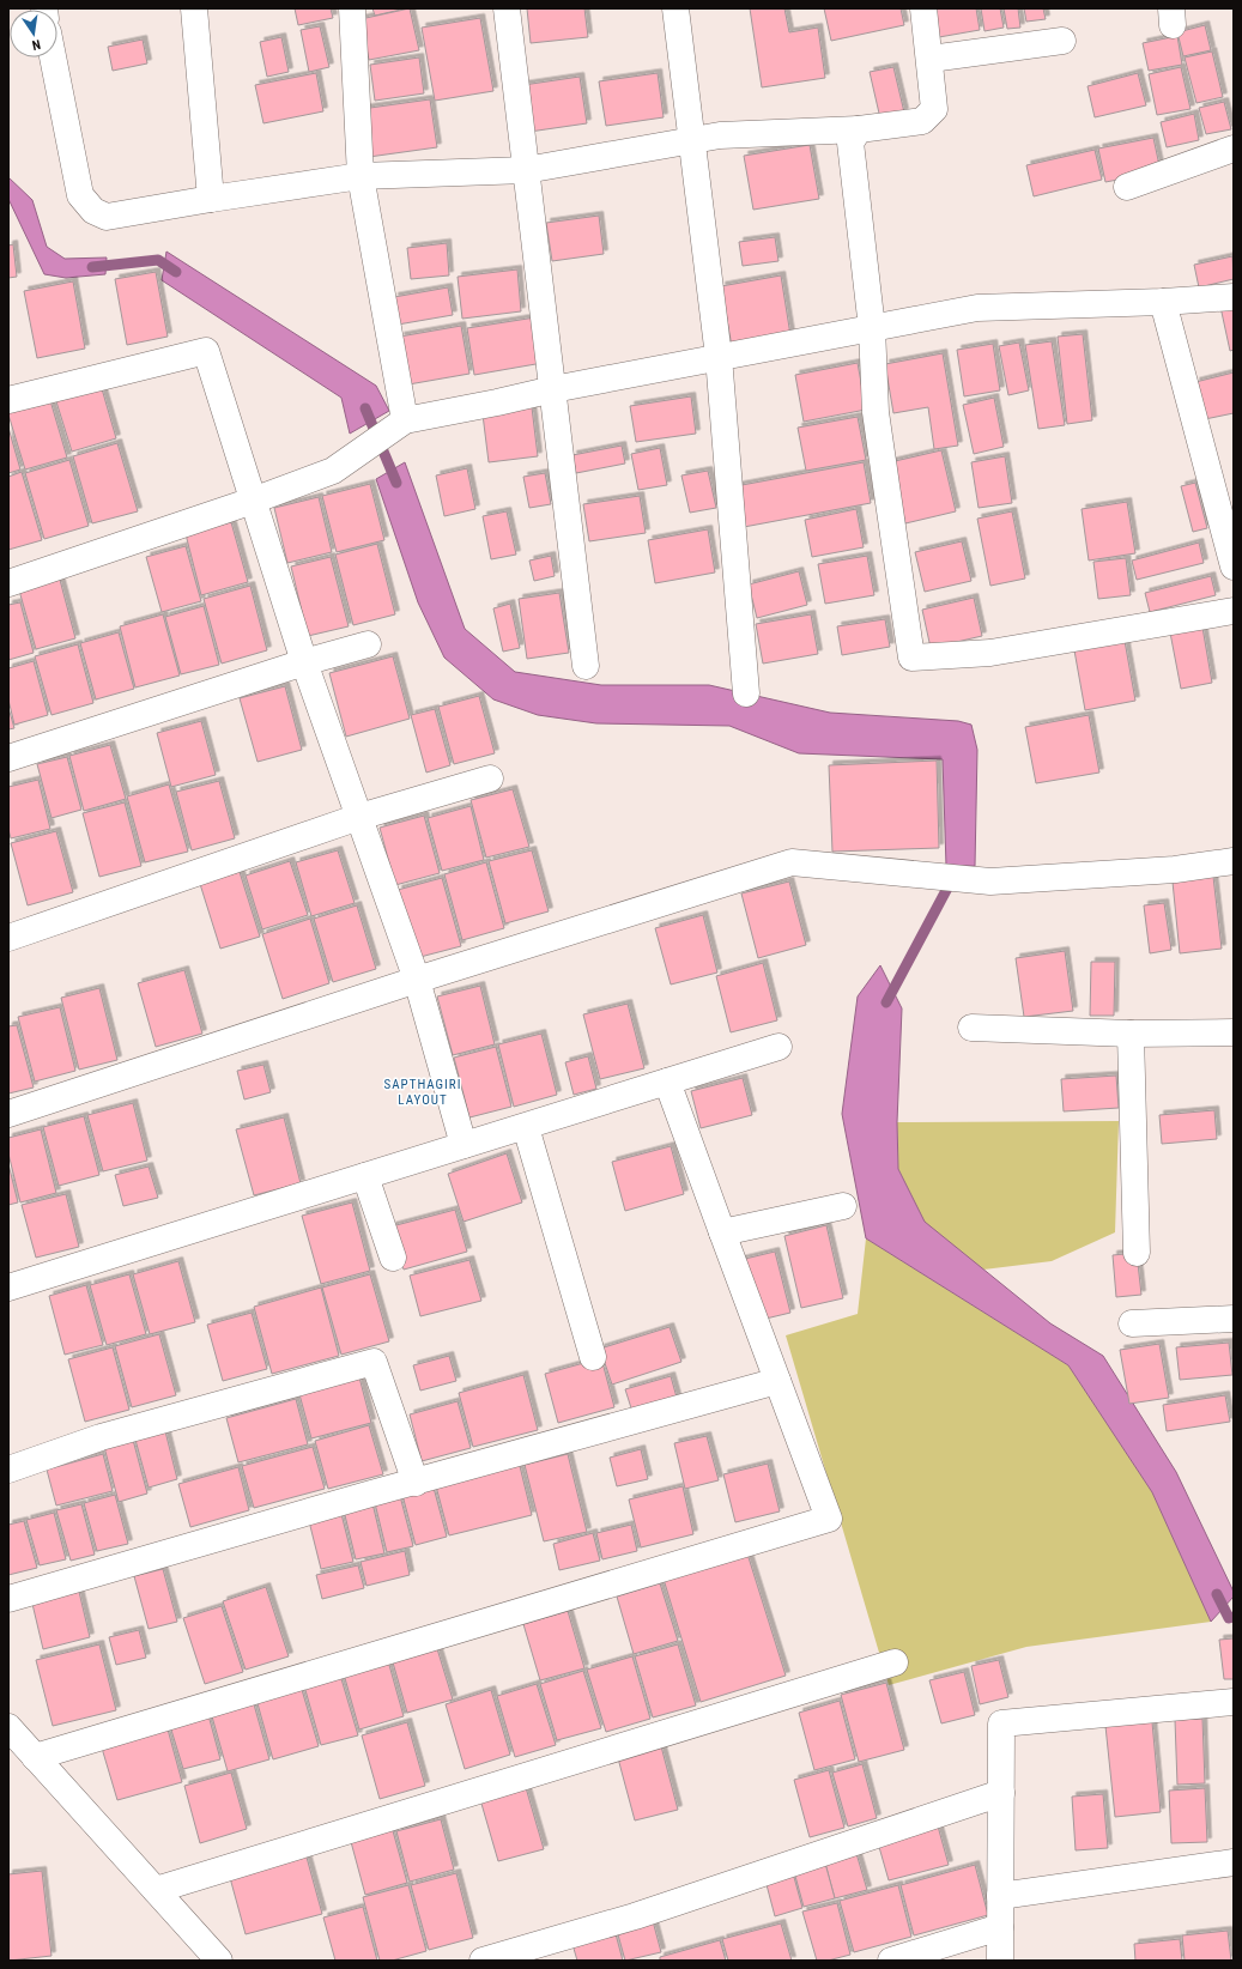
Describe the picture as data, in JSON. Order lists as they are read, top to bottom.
{
  "districts": ["SAPTHAGIRI LAYOUT"],
  "north": "bottom"
}
